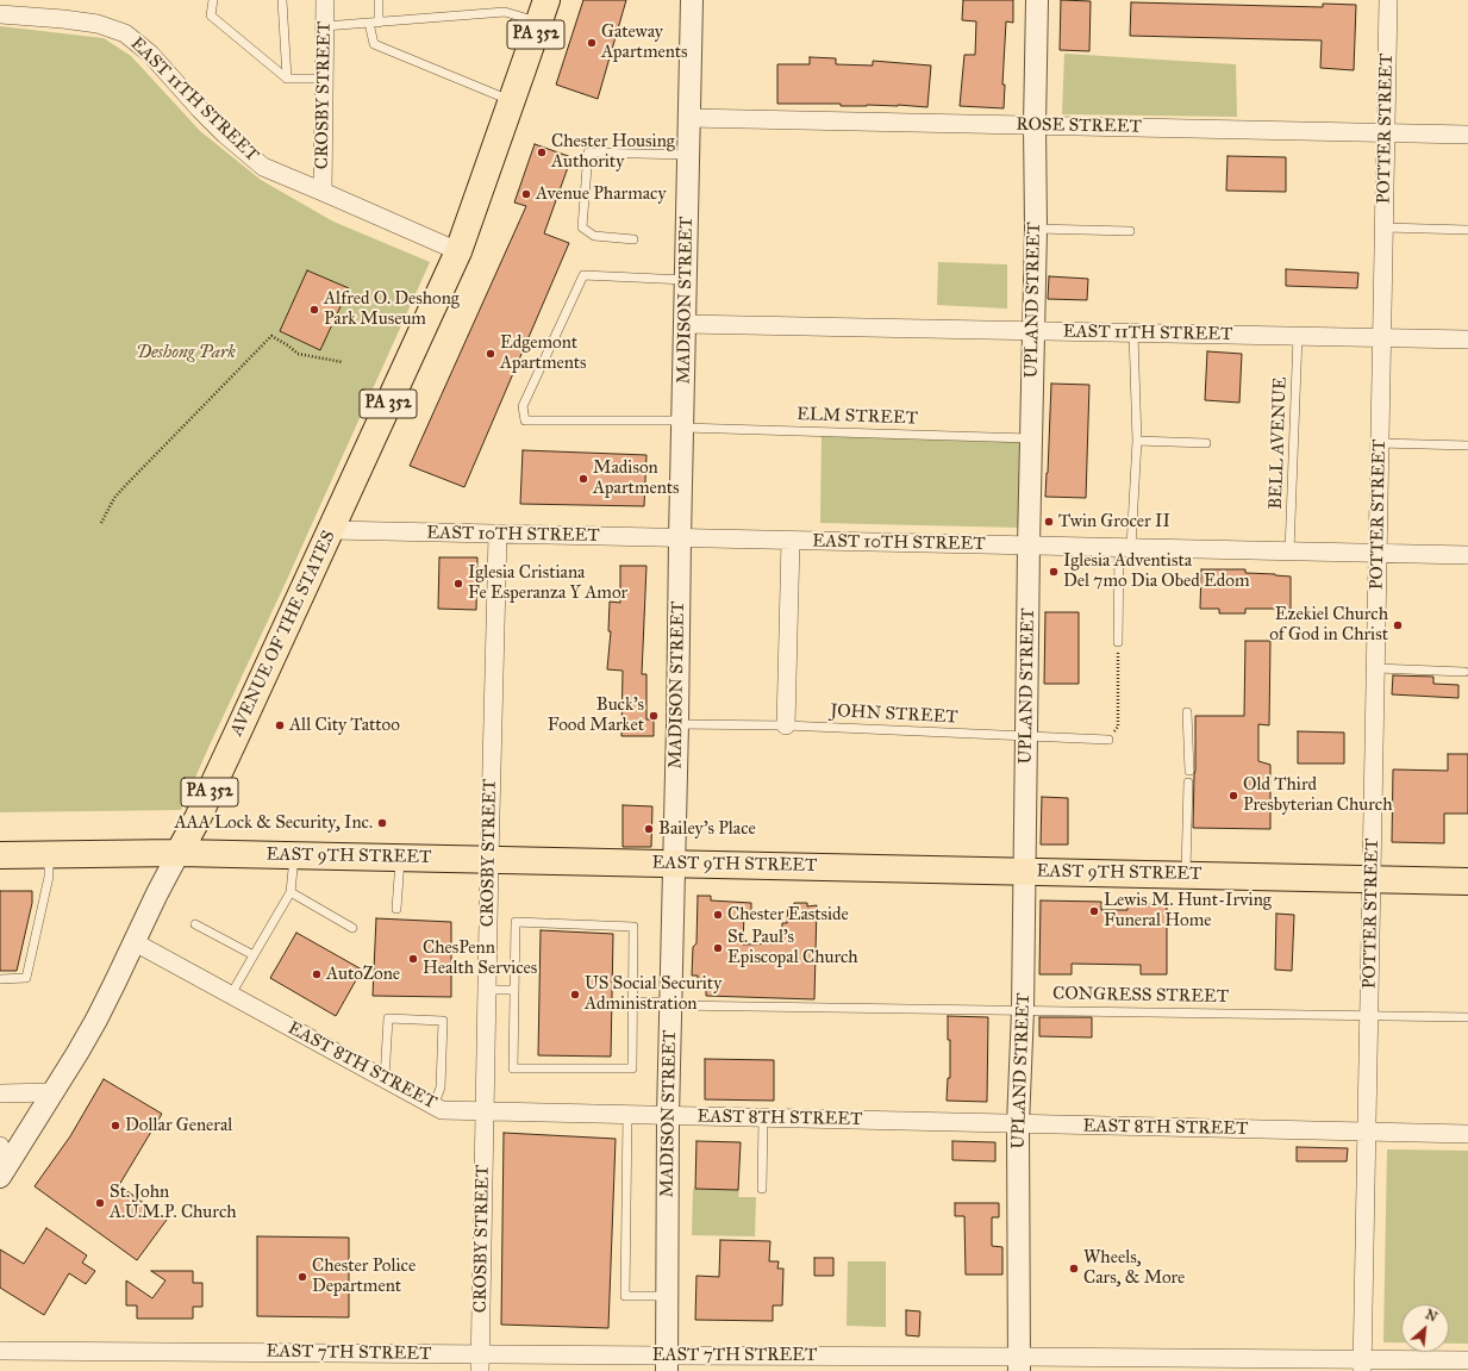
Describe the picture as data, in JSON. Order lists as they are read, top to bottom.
{
  "streets": {
    "main road": ["PA 352", "AVENUE OF THE STATES", "EAST 9TH STREET"],
    "street": [
      "CROSBY STREET",
      "EAST 11TH STREET",
      "ROSE STREET",
      "POTTER STREET",
      "MADISON STREET",
      "UPLAND STREET",
      "EAST 10TH STREET",
      "EAST 8TH STREET",
      "EAST 7TH STREET"
    ],
    "lane": [
      "ELM STREET",
      "BELL AVENUE",
      "JOHN STREET",
      "CONGRESS STREET"
    ]
  },
  "crossings": [
    ["CROSBY STREET", "EAST 11TH STREET"],
    ["CROSBY STREET", "EAST 10TH STREET"],
    ["CROSBY STREET", "EAST 9TH STREET"],
    ["CROSBY STREET", "EAST 8TH STREET"],
    ["CROSBY STREET", "EAST 7TH STREET"],
    ["EAST 11TH STREET", "POTTER STREET"],
    ["EAST 11TH STREET", "MADISON STREET"],
    ["EAST 11TH STREET", "UPLAND STREET"],
    ["EAST 11TH STREET", "BELL AVENUE"],
    ["EAST 11TH STREET", "AVENUE OF THE STATES"],
    ["ROSE STREET", "POTTER STREET"],
    ["ROSE STREET", "MADISON STREET"],
    ["ROSE STREET", "UPLAND STREET"],
    ["POTTER STREET", "EAST 10TH STREET"],
    ["POTTER STREET", "EAST 9TH STREET"],
    ["POTTER STREET", "CONGRESS STREET"],
    ["POTTER STREET", "EAST 8TH STREET"],
    ["POTTER STREET", "EAST 7TH STREET"],
    ["MADISON STREET", "ELM STREET"],
    ["MADISON STREET", "EAST 10TH STREET"],
    ["MADISON STREET", "JOHN STREET"],
    ["MADISON STREET", "EAST 9TH STREET"],
    ["MADISON STREET", "CONGRESS STREET"],
    ["MADISON STREET", "EAST 8TH STREET"],
    ["MADISON STREET", "EAST 7TH STREET"],
    ["UPLAND STREET", "ELM STREET"],
    ["UPLAND STREET", "EAST 10TH STREET"],
    ["UPLAND STREET", "JOHN STREET"],
    ["UPLAND STREET", "EAST 9TH STREET"],
    ["UPLAND STREET", "CONGRESS STREET"],
    ["UPLAND STREET", "EAST 8TH STREET"],
    ["UPLAND STREET", "EAST 7TH STREET"],
    ["BELL AVENUE", "EAST 10TH STREET"],
    ["EAST 10TH STREET", "AVENUE OF THE STATES"],
    ["AVENUE OF THE STATES", "EAST 9TH STREET"],
    ["AVENUE OF THE STATES", "EAST 8TH STREET"]
  ],
  "parks": ["Deshong Park"],
  "places": [
    "Gateway Apartments",
    "Chester Housing Authority",
    "Avenue Pharmacy",
    "Alfred O. Deshong Park Museum",
    "Edgemont Apartments",
    "Madison Apartments",
    "Twin Grocer II",
    "Iglesia Adventista Del 7mo Dia Obed Edom",
    "Iglesia Cristiana Fe Esperanza Y Amor",
    "Ezekiel Church of God in Christ",
    "Buck's Food Market",
    "All City Tattoo",
    "Old Third Presbyterian Church",
    "AAA Lock & Security, Inc.",
    "Bailey's Place",
    "Lewis M. Hunt-Irving Funeral Home",
    "Chester Eastside",
    "St. Paul's Episcopal Church",
    "ChesPenn Health Services",
    "AutoZone",
    "US Social Security Administration",
    "Dollar General",
    "St. John A.U.M.P. Church",
    "Wheels, Cars, & More",
    "Chester Police Department"
  ],
  "north": "top right"
}
